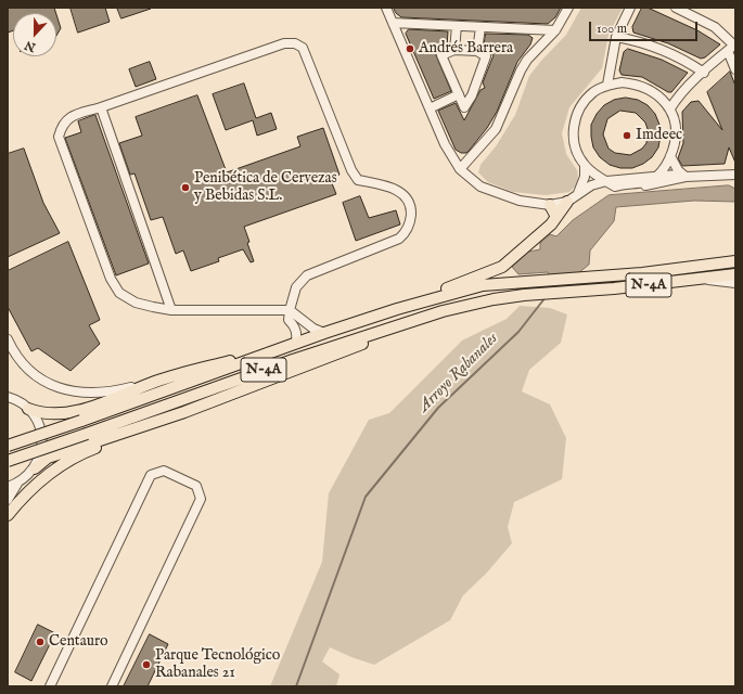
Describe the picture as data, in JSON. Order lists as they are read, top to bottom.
{
  "streets": {
    "main road": ["N-4A"]
  },
  "water": ["Arroyo Rabanales"],
  "places": [
    "Andrés Barrera",
    "Imdeec",
    "Penibética de Cervezas y Bebidas S.L.",
    "Centauro",
    "Parque Tecnológico Rabanales 21"
  ],
  "scale_bar": "100 m",
  "north": "bottom"
}
